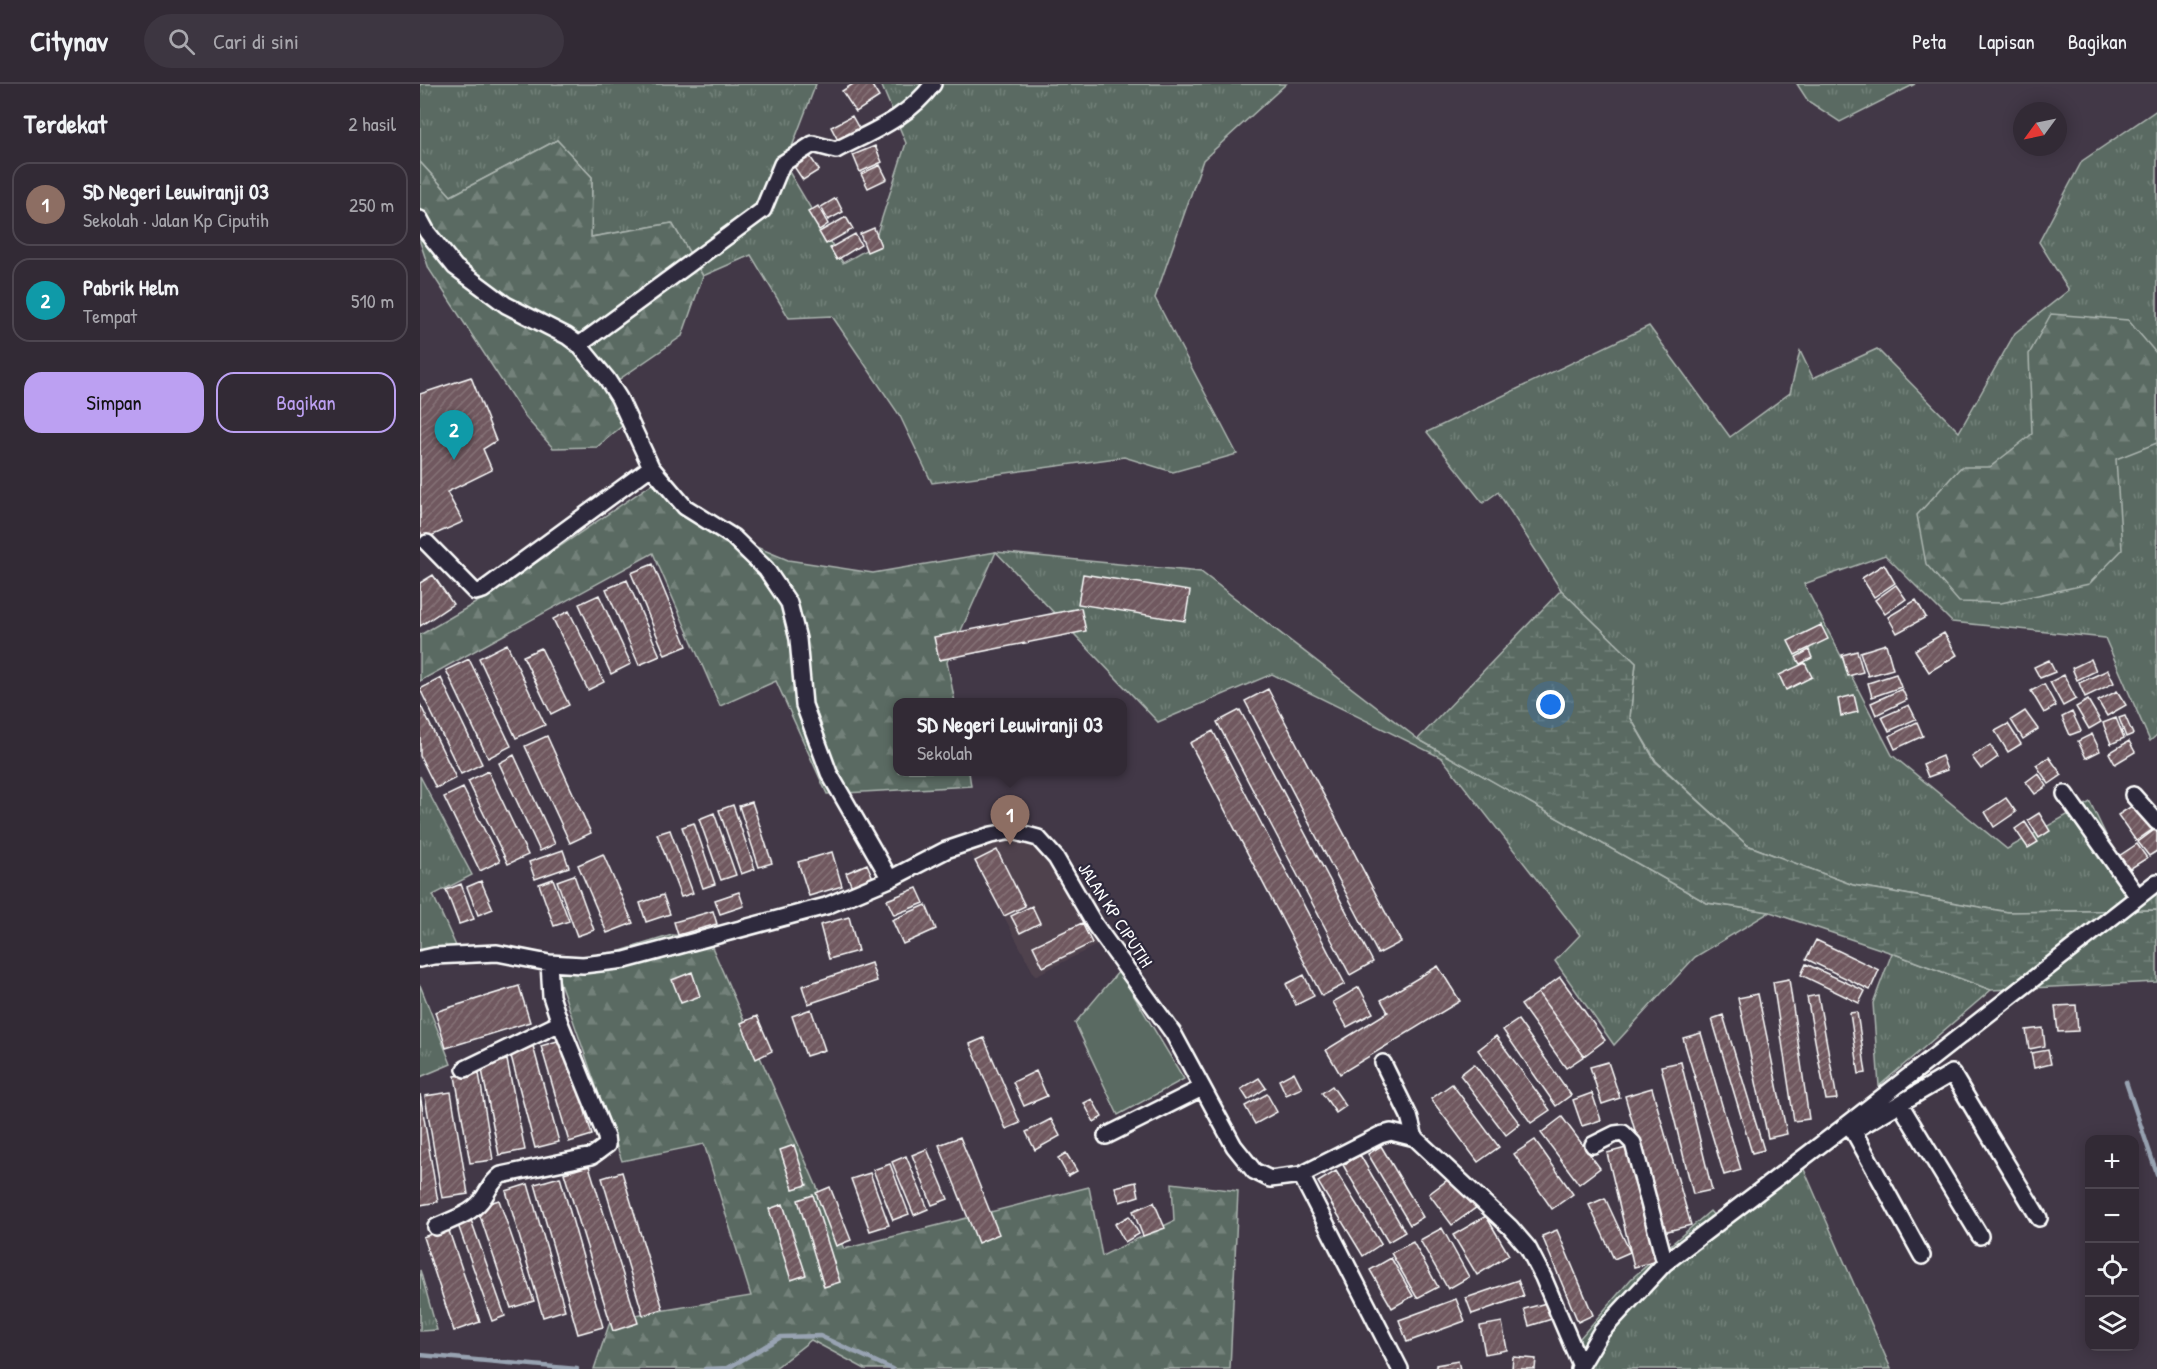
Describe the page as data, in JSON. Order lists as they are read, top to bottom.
{
  "streets": {
    "street": ["JALAN KP CIPUTIH"]
  },
  "north": "bottom left",
  "page": {
    "header": "Citynav",
    "search": "Cari di sini",
    "nav": ["Peta", "Lapisan", "Bagikan"],
    "heading": ["Terdekat", "2 hasil"],
    "list": [
      {
        "mark": "1",
        "name": "SD Negeri Leuwiranji 03",
        "note": "Sekolah · Jalan Kp Ciputih",
        "value": "250 m"
      },
      {
        "mark": "2",
        "name": "Pabrik Helm",
        "note": "Tempat",
        "value": "510 m"
      }
    ],
    "buttons": ["Simpan", "Bagikan"],
    "pins": ["2", "1"],
    "popup": ["SD Negeri Leuwiranji 03", "Sekolah"],
    "map_buttons": ["+", "−"]
  }
}
